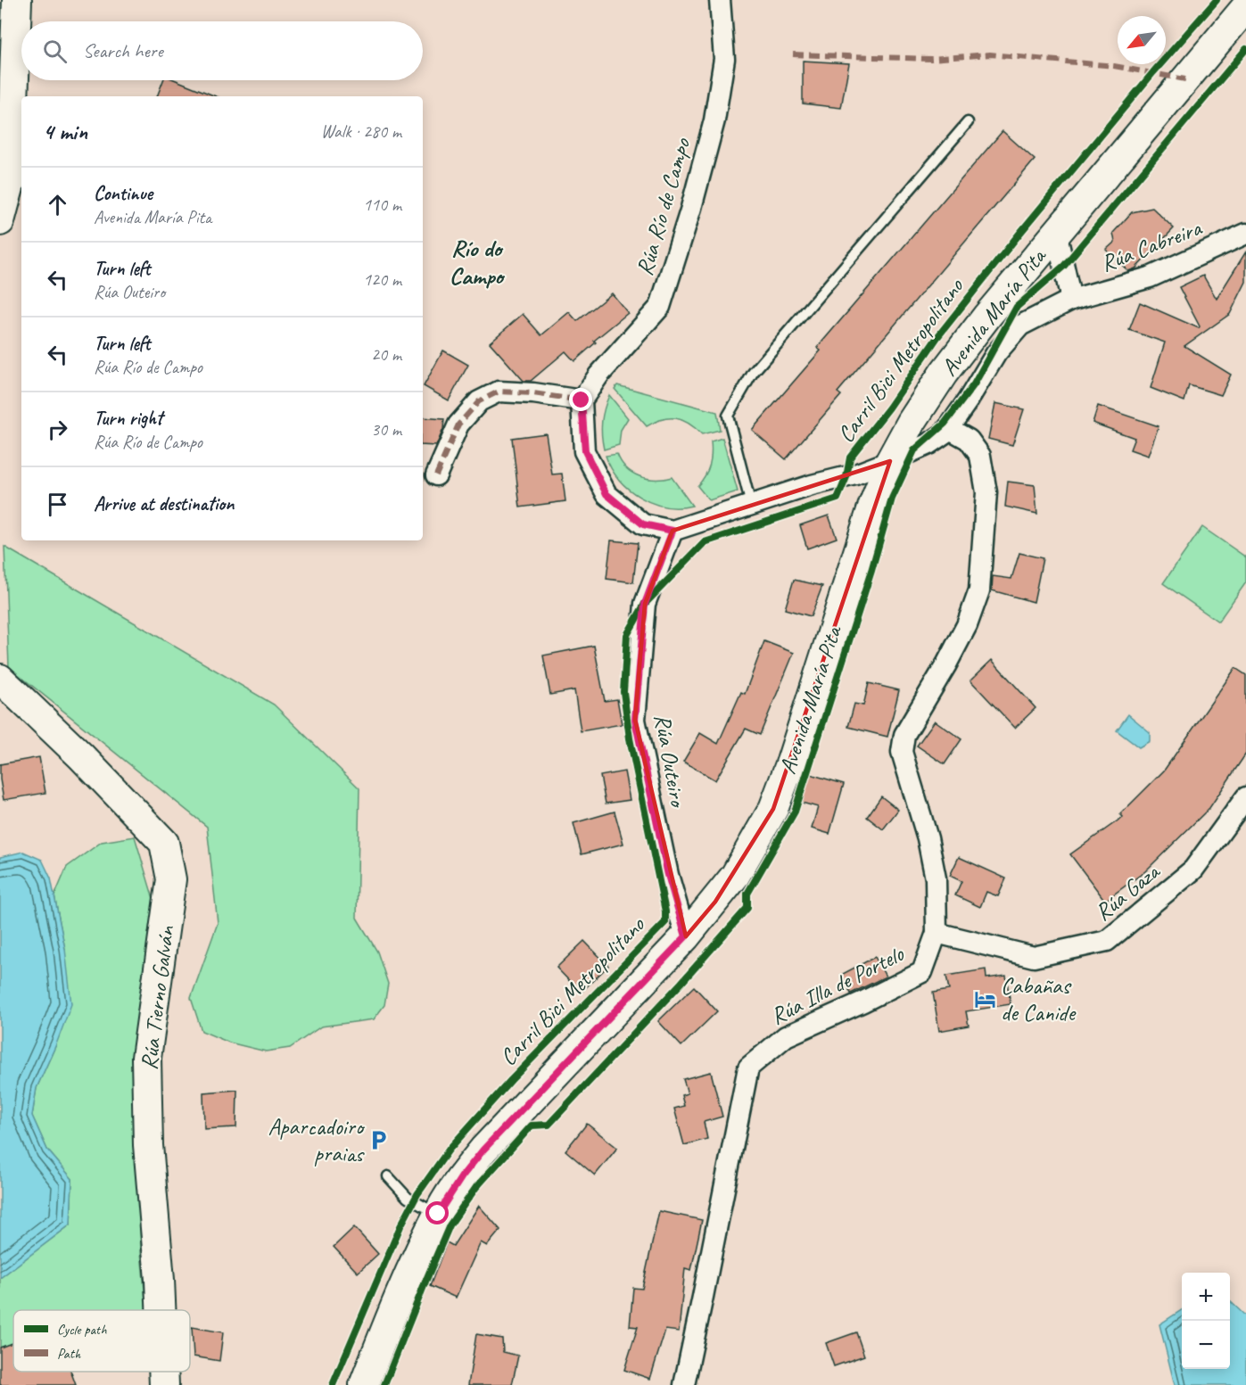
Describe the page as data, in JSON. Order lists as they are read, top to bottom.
{
  "streets": {
    "main road": ["Avenida María Pita", "Rúa Tierno Galván"],
    "street": [
      "Rúa Río de Campo",
      "Rúa Cabreira",
      "Rúa Outeiro",
      "Rúa Gaza",
      "Rúa Illa de Portelo"
    ],
    "cycle path": ["Carril Bici Metropolitano"]
  },
  "crossings": [
    ["Rúa Cabreira", "Avenida María Pita"],
    ["Rúa Cabreira", "Rúa Illa de Portelo"],
    ["Avenida María Pita", "Rúa Outeiro"],
    ["Rúa Gaza", "Rúa Illa de Portelo"]
  ],
  "districts": ["Río do Campo"],
  "places": {
    "hotel": ["Cabañas de Canide"],
    "parking": ["Aparcadoiro praias"]
  },
  "legend": ["Cycle path", "Path"],
  "north": "bottom left",
  "page": {
    "search": "Search here",
    "heading": ["4 min", "Walk · 280 m"],
    "list": [
      ["Continue", "Avenida María Pita", "110 m"],
      ["Turn left", "Rúa Outeiro", "120 m"],
      ["Turn left", "Rúa Río de Campo", "20 m"],
      ["Turn right", "Rúa Río de Campo", "30 m"],
      "Arrive at destination"
    ],
    "map_buttons": ["+", "−"]
  }
}
